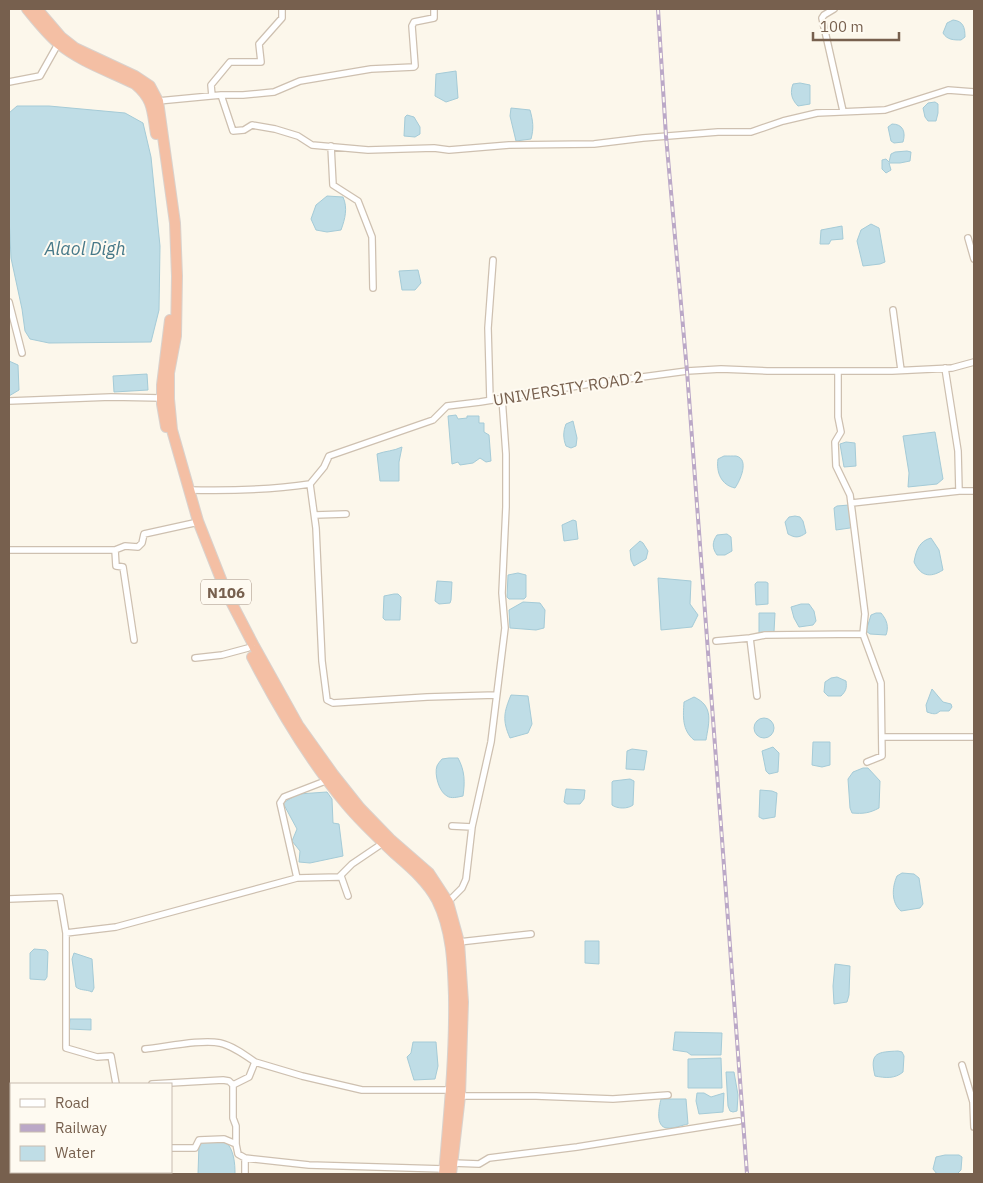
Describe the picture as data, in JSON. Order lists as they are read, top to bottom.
{
  "streets": {
    "highway": ["N106"],
    "street": ["UNIVERSITY ROAD 2"]
  },
  "water": ["Alaol Digh"],
  "legend": ["Road", "Railway", "Water"],
  "scale_bar": "100 m"
}
